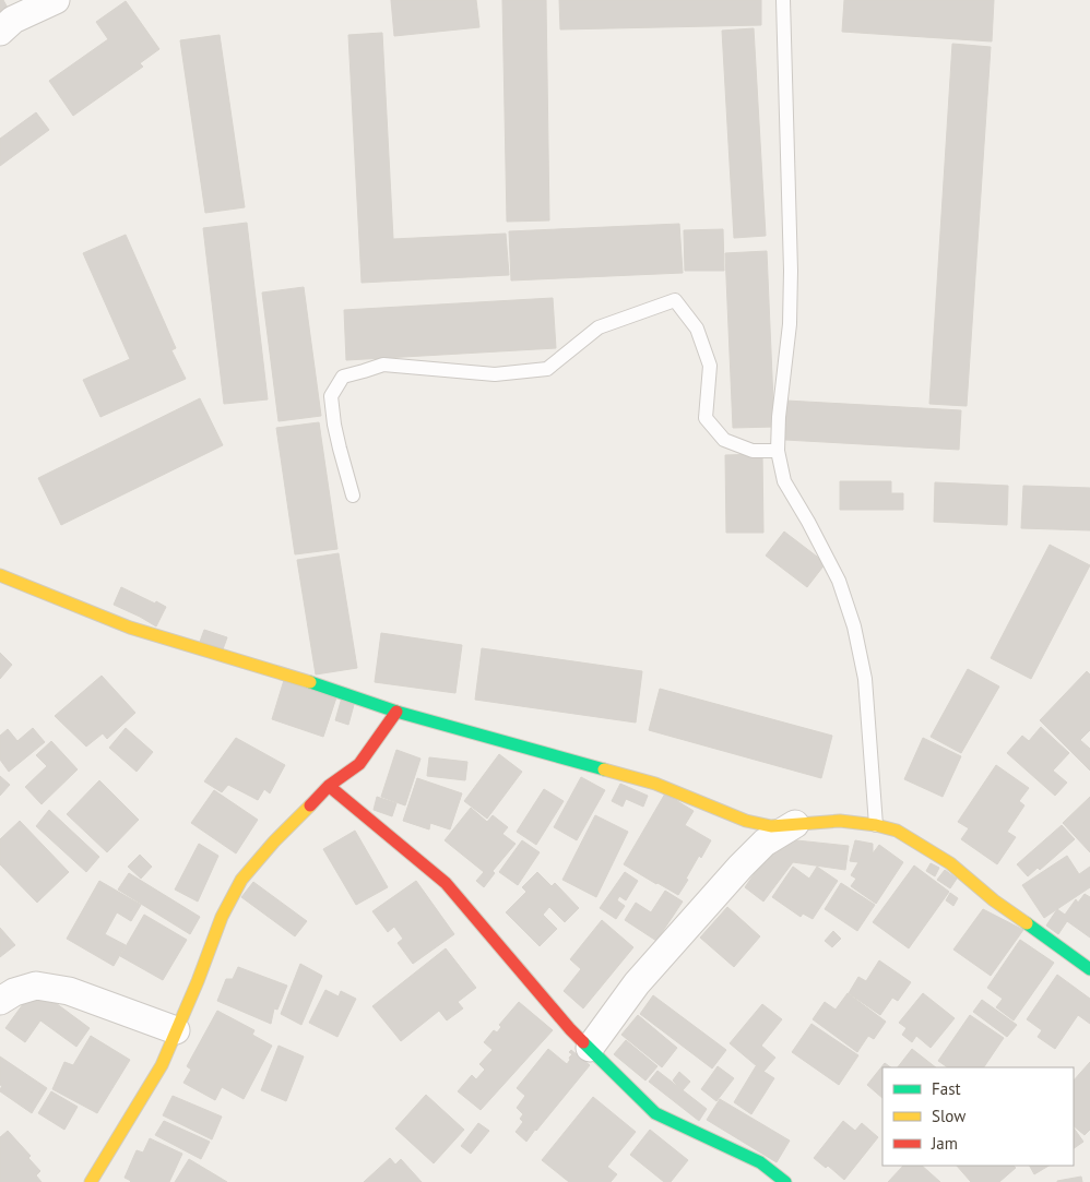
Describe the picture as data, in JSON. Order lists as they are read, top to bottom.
{
  "legend": ["Fast", "Slow", "Jam"]
}
